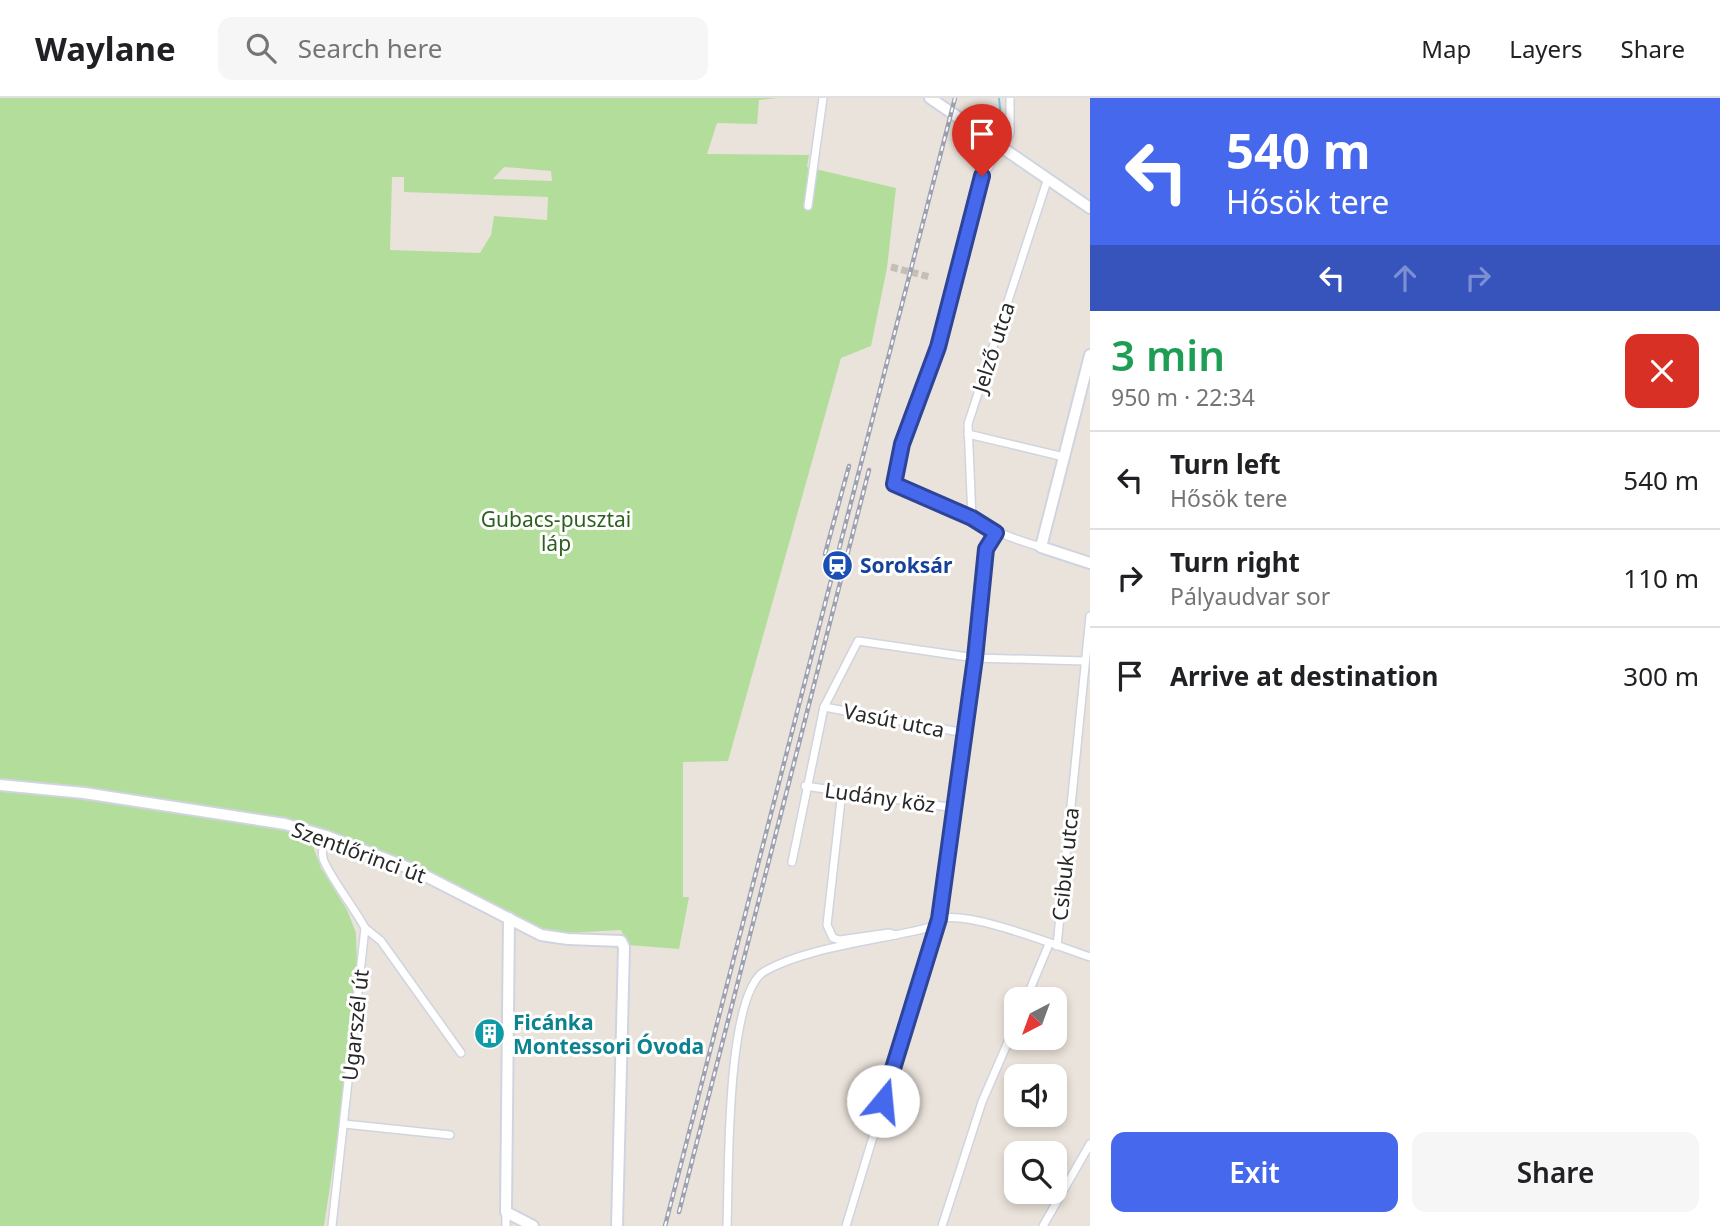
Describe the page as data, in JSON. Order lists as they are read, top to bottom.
{
  "streets": {
    "main road": ["Szentlőrinci út"],
    "street": [
      "Jelző utca",
      "Vasút utca",
      "Ludány köz",
      "Csibuk utca",
      "Ugarszél út"
    ]
  },
  "parks": ["Gubacs-pusztai láp"],
  "places": {
    "station": ["Soroksár"],
    "building": ["Ficánka Montessori Óvoda"]
  },
  "north": "bottom left",
  "page": {
    "header": "Waylane",
    "search": "Search here",
    "nav": ["Map", "Layers", "Share"],
    "turn": ["540 m", "Hősök tere"],
    "heading": ["3 min", "950 m · 22:34"],
    "list": [
      {
        "name": "Turn left",
        "note": "Hősök tere",
        "value": "540 m"
      },
      {
        "name": "Turn right",
        "note": "Pályaudvar sor",
        "value": "110 m"
      },
      {
        "name": "Arrive at destination",
        "value": "300 m"
      }
    ],
    "buttons": ["Exit", "Share"]
  }
}
